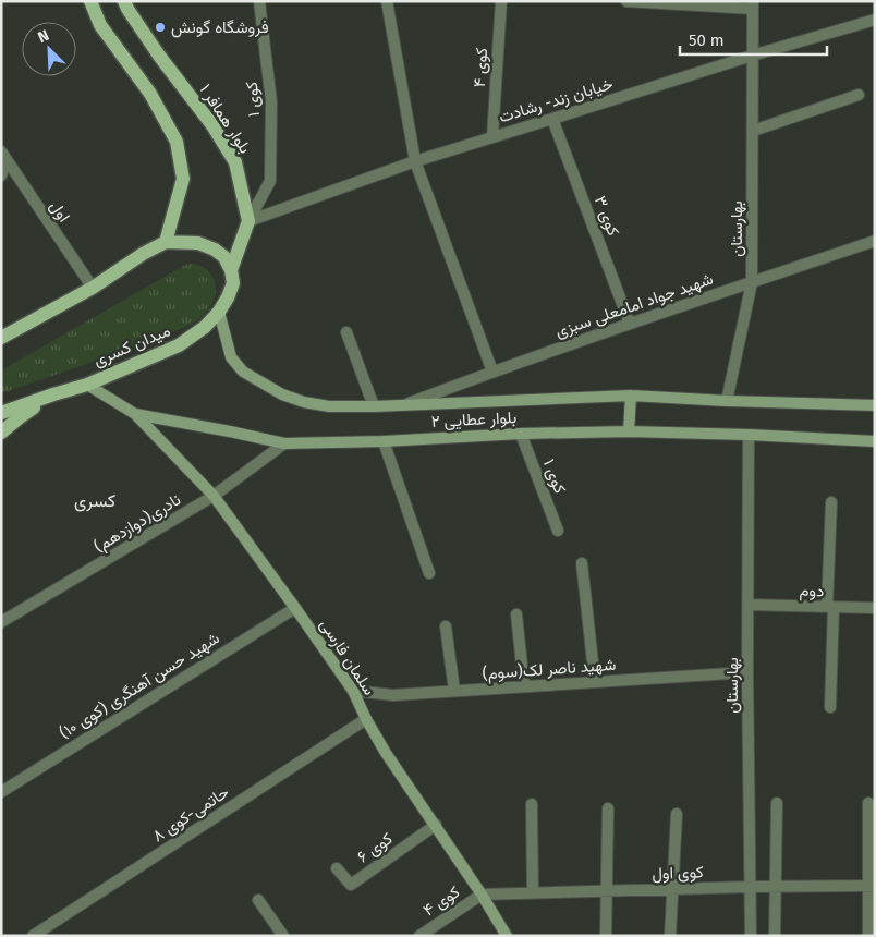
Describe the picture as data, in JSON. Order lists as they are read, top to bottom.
{
  "streets": {
    "main road": ["بلوار همافر ۱", "میدان کسری"],
    "street": [
      "کوی ۴",
      "کوی ۱",
      "خیابان زند- رشادت",
      "اول",
      "کوی ۳",
      "بهارستان",
      "شهید جواد امامعلی سبزی",
      "بلوار عطایی ۲",
      "نادری(دوازدهم)",
      "دوم",
      "سلمان فارسی",
      "شهید ناصر لک(سوم)",
      "شهید حسن آهنگری (کوی ۱۰)",
      "حاتمی-کوی ۸",
      "کوی ۶",
      "کوی اول"
    ]
  },
  "crossings": [
    ["کوی ۴", "خیابان زند- رشادت"],
    ["کوی ۴", "سلمان فارسی"],
    ["کوی ۴", "کوی اول"],
    ["کوی ۱", "خیابان زند- رشادت"],
    ["کوی ۱", "بلوار همافر ۱"],
    ["کوی ۱", "بلوار عطایی ۲"],
    ["خیابان زند- رشادت", "بلوار همافر ۱"],
    ["خیابان زند- رشادت", "کوی ۳"],
    ["خیابان زند- رشادت", "بهارستان"],
    ["کوی ۳", "شهید جواد امامعلی سبزی"],
    ["بهارستان", "شهید جواد امامعلی سبزی"],
    ["بهارستان", "بلوار عطایی ۲"],
    ["بهارستان", "دوم"],
    ["بهارستان", "شهید ناصر لک(سوم)"],
    ["بهارستان", "کوی اول"],
    ["شهید جواد امامعلی سبزی", "بلوار عطایی ۲"],
    ["میدان کسری", "بلوار عطایی ۲"],
    ["بلوار عطایی ۲", "نادری(دوازدهم)"],
    ["بلوار عطایی ۲", "سلمان فارسی"],
    ["نادری(دوازدهم)", "سلمان فارسی"],
    ["سلمان فارسی", "شهید ناصر لک(سوم)"],
    ["سلمان فارسی", "شهید حسن آهنگری (کوی ۱۰)"],
    ["سلمان فارسی", "حاتمی-کوی ۸"],
    ["سلمان فارسی", "کوی ۶"],
    ["سلمان فارسی", "کوی اول"]
  ],
  "districts": ["کسری"],
  "places": ["فروشگاه گونش"],
  "scale_bar": "50 m",
  "north": "top left"
}
